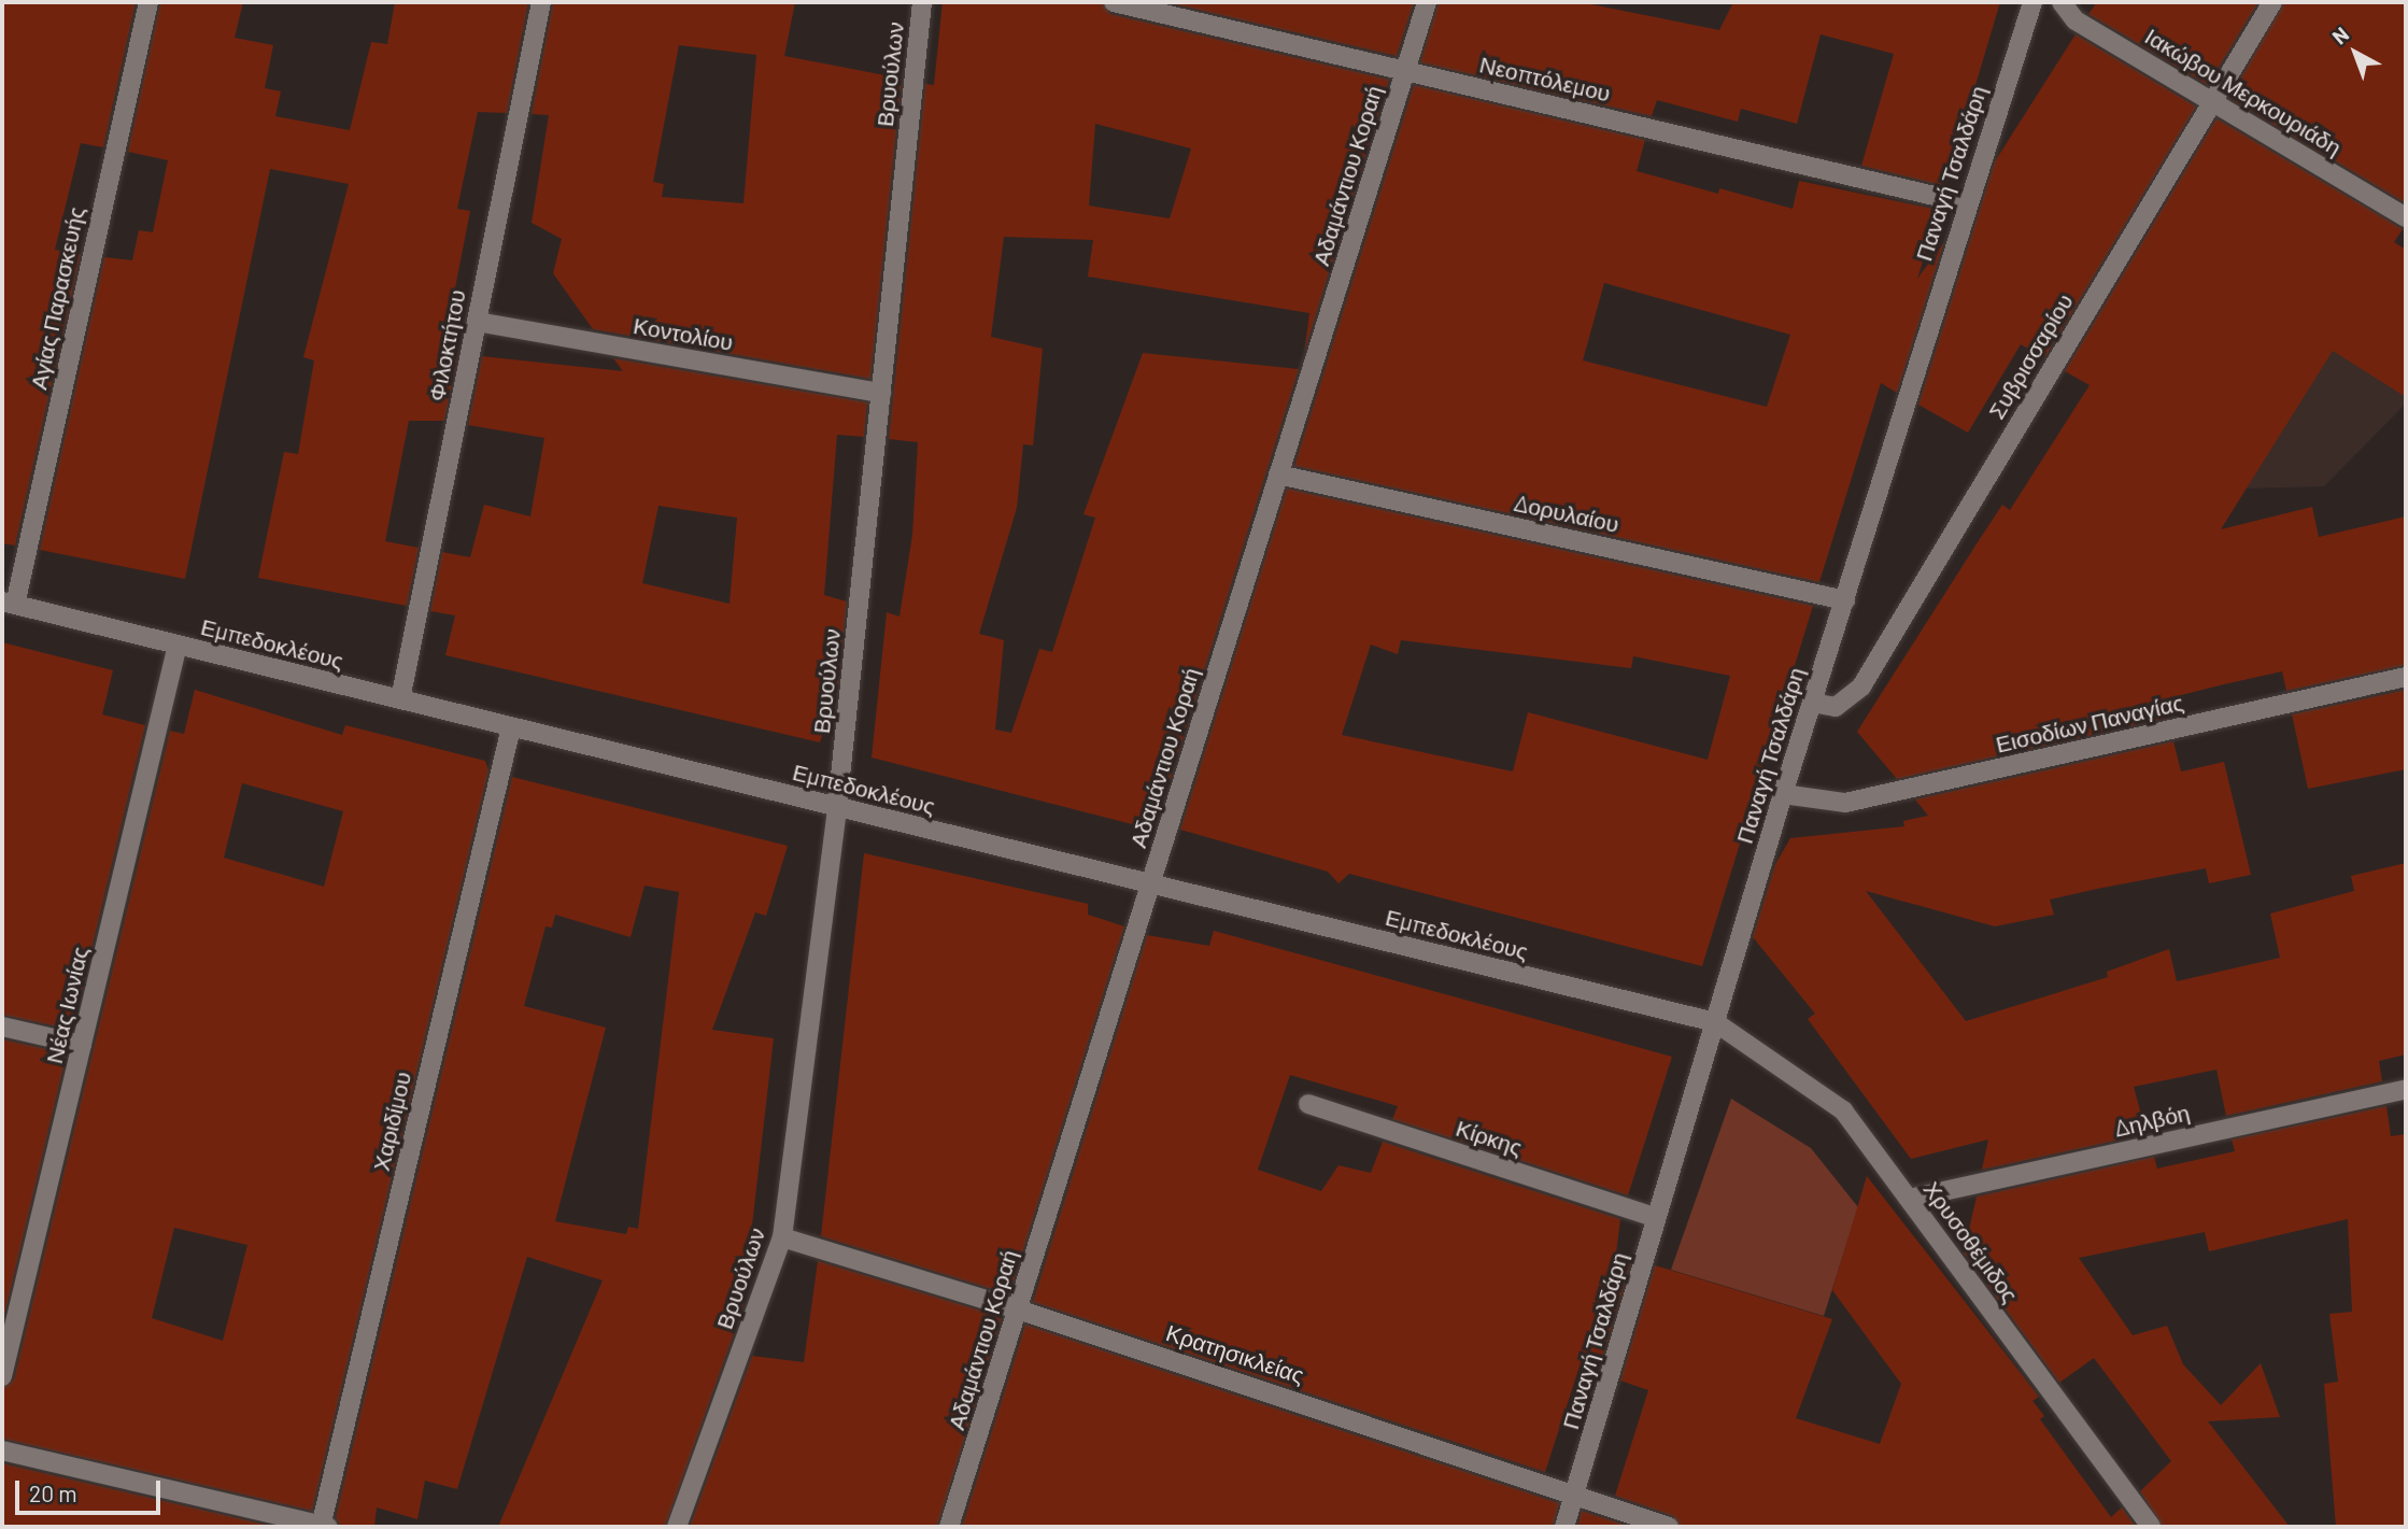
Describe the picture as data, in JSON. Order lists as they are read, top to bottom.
{
  "streets": {
    "street": [
      "Βρυούλων",
      "Νεοπτόλεμου",
      "Ιακώβου Μερκουριάδη",
      "Παναγή Τσαλδάρη",
      "Αδαμάντιου Κοραή",
      "Αγίας Παρασκευής",
      "Κοντολίου",
      "Φιλοκτήτου",
      "Συβρισσαρίου",
      "Δορυλαίου",
      "Εμπεδοκλέους",
      "Εισοδίων Παναγίας",
      "Νέας Ιωνίας",
      "Δηλβόη",
      "Χαριδίμου",
      "Κίρκης",
      "Χρυσοθέμιδος",
      "Κρατησικλείας"
    ]
  },
  "crossings": [
    ["Βρυούλων", "Κοντολίου"],
    ["Βρυούλων", "Εμπεδοκλέους"],
    ["Βρυούλων", "Κρατησικλείας"],
    ["Νεοπτόλεμου", "Παναγή Τσαλδάρη"],
    ["Νεοπτόλεμου", "Αδαμάντιου Κοραή"],
    ["Ιακώβου Μερκουριάδη", "Συβρισσαρίου"],
    ["Παναγή Τσαλδάρη", "Συβρισσαρίου"],
    ["Παναγή Τσαλδάρη", "Δορυλαίου"],
    ["Παναγή Τσαλδάρη", "Εμπεδοκλέους"],
    ["Παναγή Τσαλδάρη", "Εισοδίων Παναγίας"],
    ["Παναγή Τσαλδάρη", "Κίρκης"],
    ["Παναγή Τσαλδάρη", "Χρυσοθέμιδος"],
    ["Παναγή Τσαλδάρη", "Κρατησικλείας"],
    ["Αδαμάντιου Κοραή", "Δορυλαίου"],
    ["Αδαμάντιου Κοραή", "Εμπεδοκλέους"],
    ["Αδαμάντιου Κοραή", "Κρατησικλείας"],
    ["Αγίας Παρασκευής", "Εμπεδοκλέους"],
    ["Κοντολίου", "Φιλοκτήτου"],
    ["Φιλοκτήτου", "Εμπεδοκλέους"],
    ["Εμπεδοκλέους", "Νέας Ιωνίας"],
    ["Εμπεδοκλέους", "Χαριδίμου"],
    ["Εμπεδοκλέους", "Χρυσοθέμιδος"],
    ["Δηλβόη", "Χρυσοθέμιδος"]
  ],
  "scale_bar": "20 m",
  "north": "top left"
}
